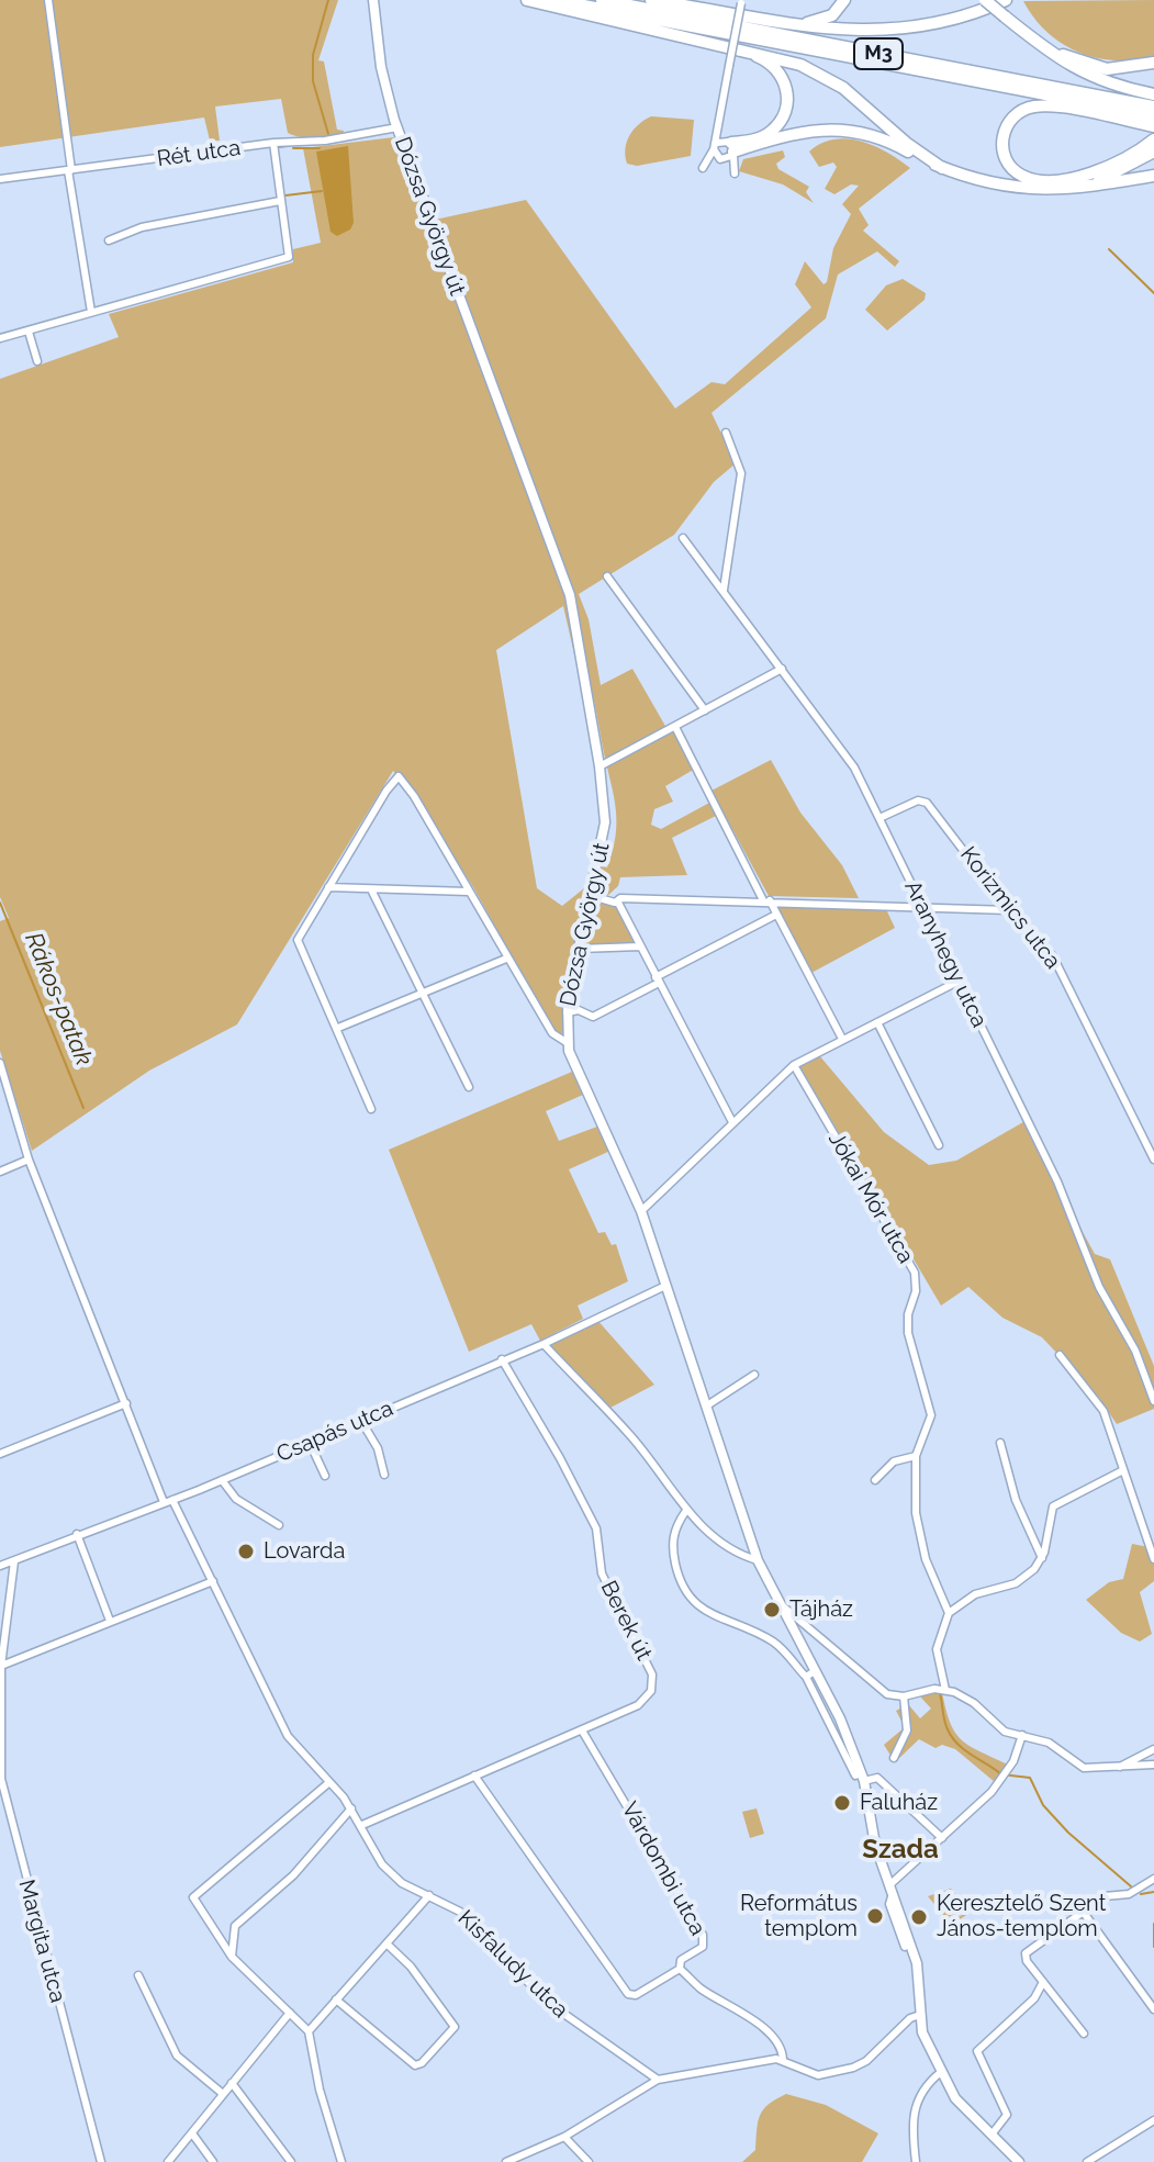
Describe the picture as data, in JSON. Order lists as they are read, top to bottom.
{
  "streets": {
    "highway": ["M3"],
    "main road": ["Dózsa György út"],
    "street": [
      "Rét utca",
      "Korizmics utca",
      "Aranyhegy utca",
      "Jókai Mór utca",
      "Csapás utca",
      "Berek út",
      "Várdombi utca",
      "Margita utca",
      "Kisfaludy utca"
    ]
  },
  "crossings": [
    ["Rét utca", "Dózsa György út"],
    ["Dózsa György út", "Csapás utca"],
    ["Korizmics utca", "Aranyhegy utca"],
    ["Csapás utca", "Berek út"],
    ["Csapás utca", "Margita utca"],
    ["Csapás utca", "Kisfaludy utca"],
    ["Berek út", "Várdombi utca"],
    ["Berek út", "Kisfaludy utca"]
  ],
  "districts": ["Szada"],
  "water": ["Rákos-patak"],
  "places": [
    "Lovarda",
    "Tájház",
    "Faluház",
    "Református templom",
    "Keresztelő Szent János-templom"
  ]
}
